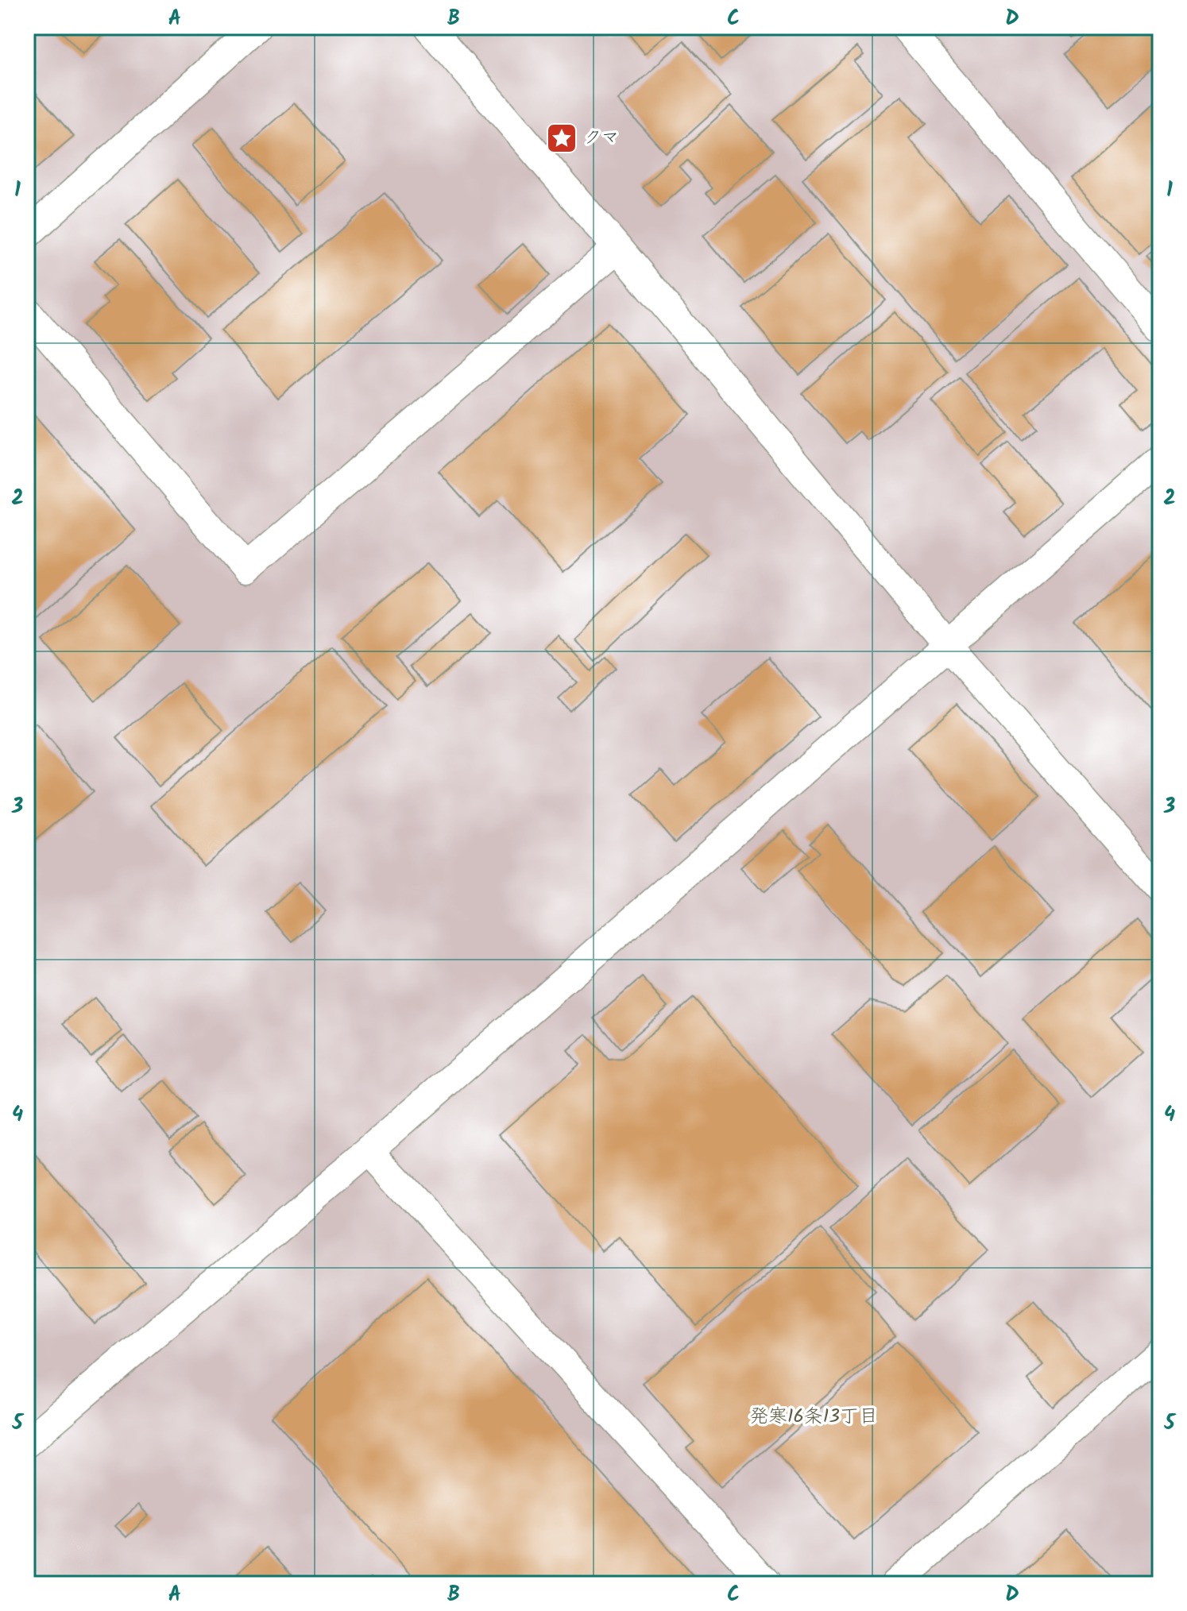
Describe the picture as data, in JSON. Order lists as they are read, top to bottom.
{
  "districts": ["発寒16条13丁目"],
  "places": {
    "place": ["クマ"]
  },
  "grid": {
    "columns": [
      "A",
      "B",
      "C",
      "D"
    ],
    "rows": [
      "1",
      "2",
      "3",
      "4",
      "5"
    ]
  }
}
